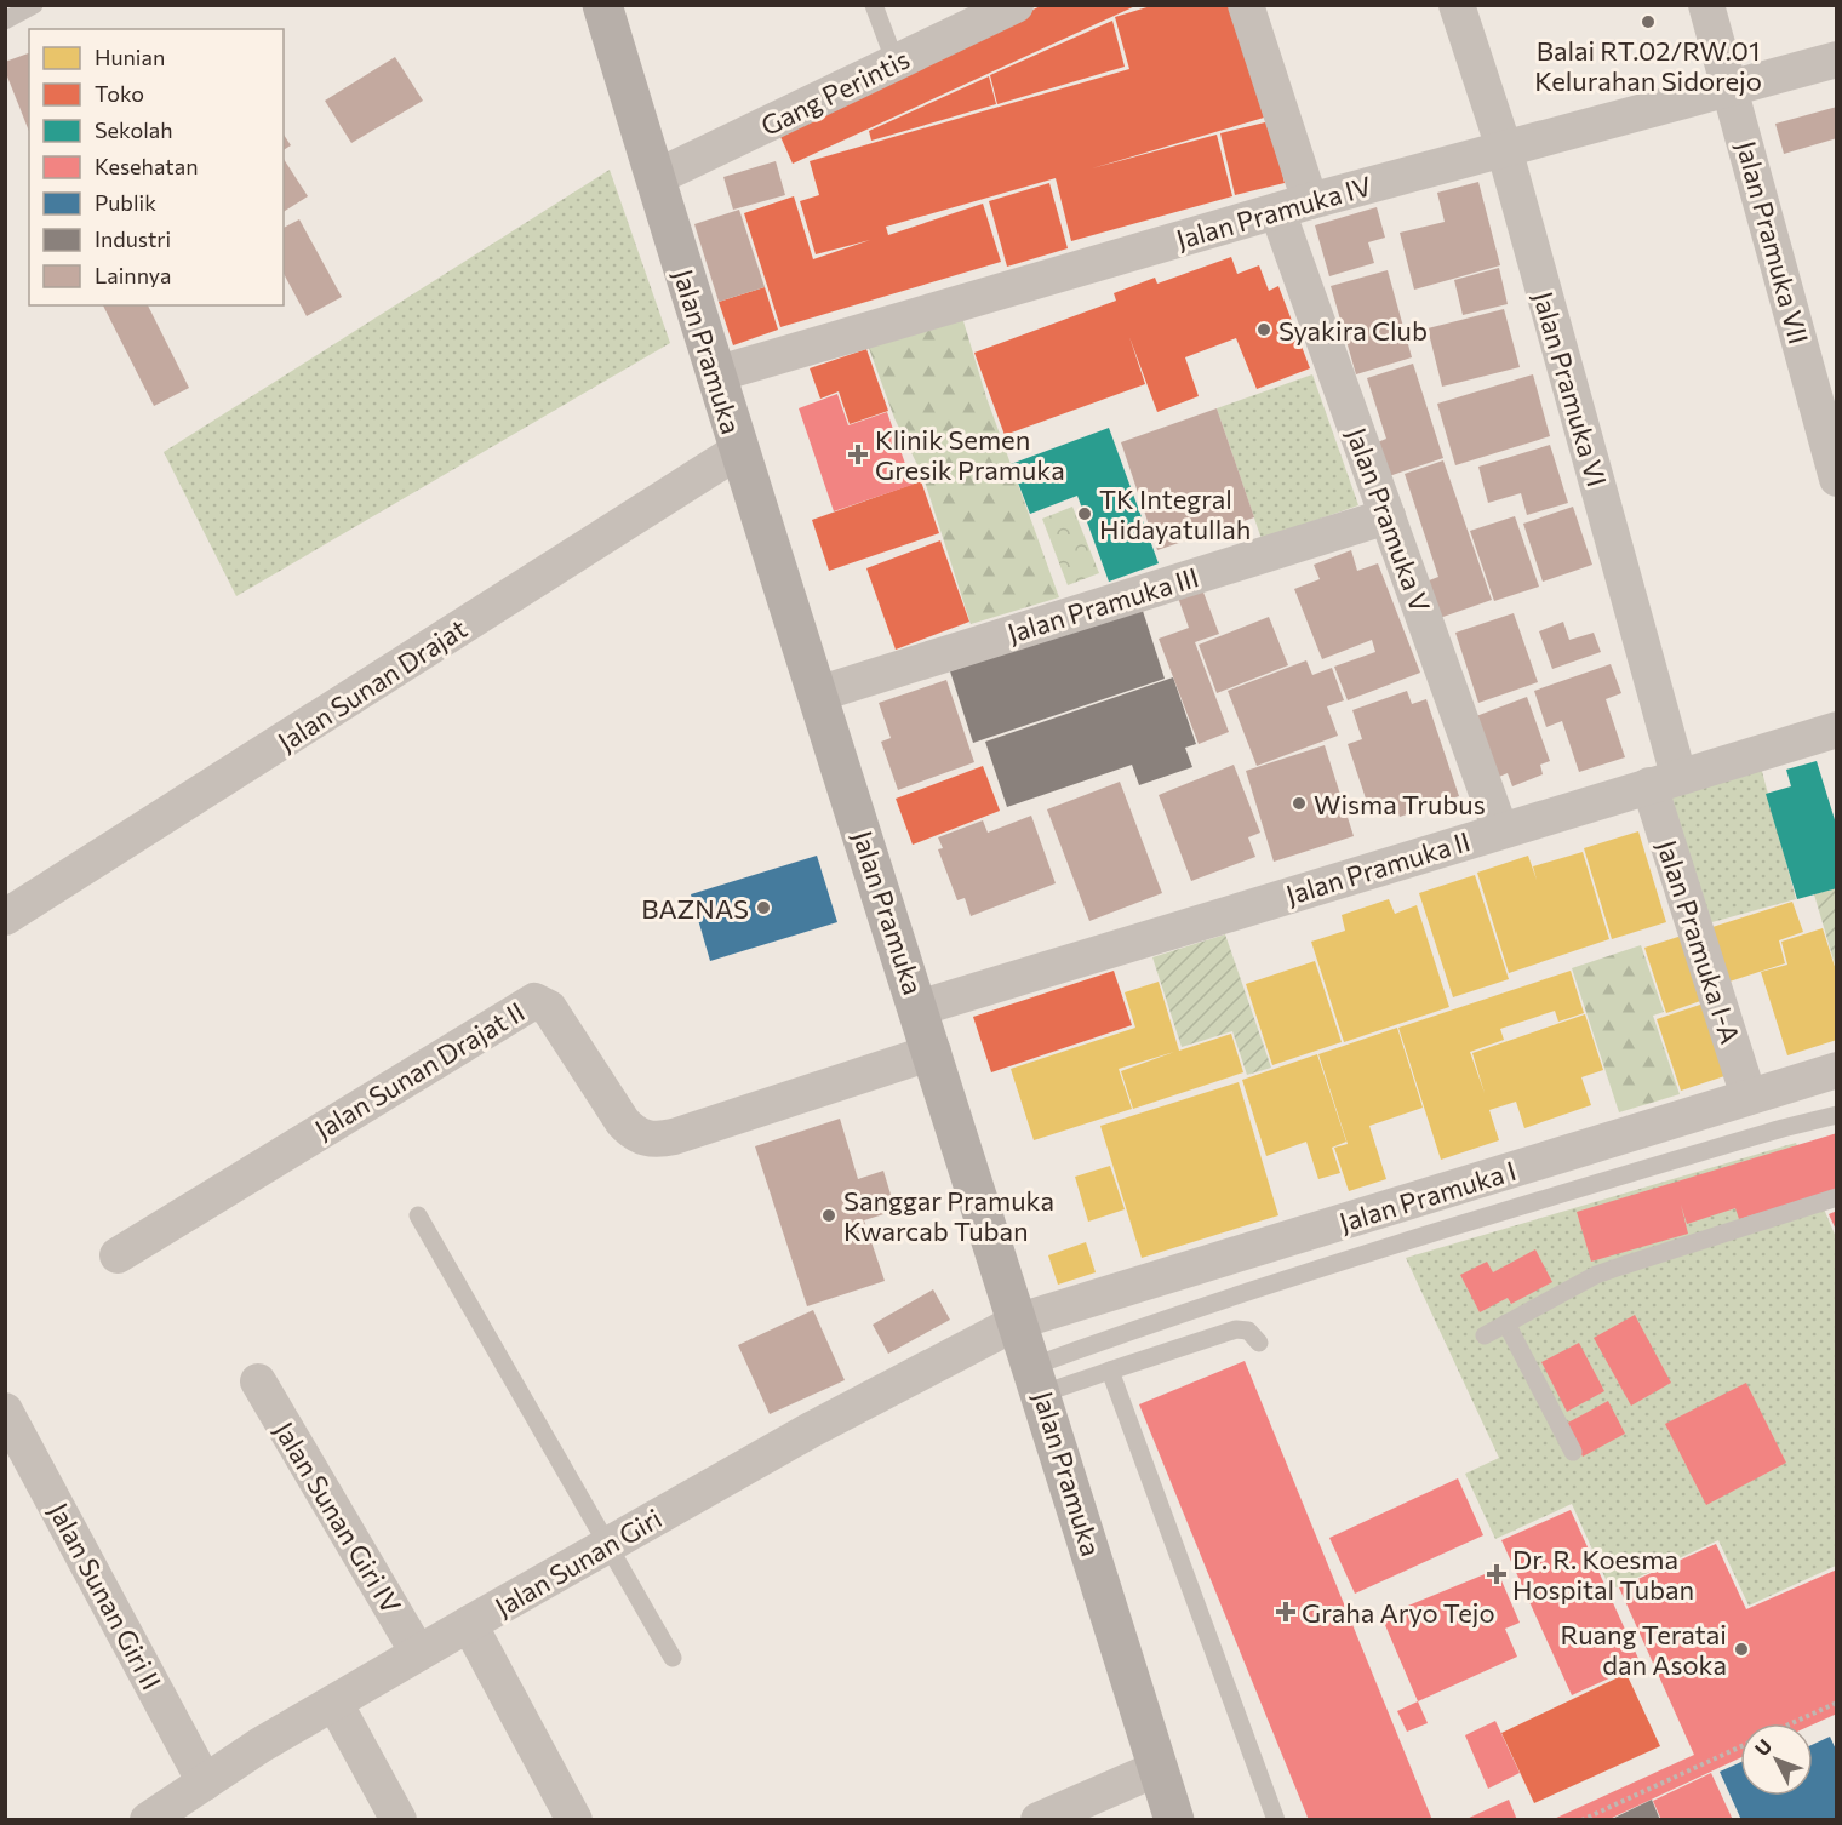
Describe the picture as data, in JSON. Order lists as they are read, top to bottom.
{
  "streets": {
    "main road": ["Jalan Pramuka"],
    "street": [
      "Gang Perintis",
      "Jalan Pramuka IV",
      "Jalan Pramuka VII",
      "Jalan Pramuka VI",
      "Jalan Pramuka V",
      "Jalan Pramuka III",
      "Jalan Sunan Drajat",
      "Jalan Pramuka II",
      "Jalan Pramuka I-A",
      "Jalan Sunan Drajat II",
      "Jalan Pramuka I",
      "Jalan Sunan Giri IV",
      "Jalan Sunan Giri",
      "Jalan Sunan Giri II"
    ]
  },
  "crossings": [
    ["Gang Perintis", "Jalan Pramuka"],
    ["Jalan Pramuka IV", "Jalan Pramuka VII"],
    ["Jalan Pramuka IV", "Jalan Pramuka"],
    ["Jalan Pramuka IV", "Jalan Pramuka VI"],
    ["Jalan Pramuka IV", "Jalan Pramuka V"],
    ["Jalan Pramuka", "Jalan Pramuka III"],
    ["Jalan Pramuka", "Jalan Sunan Drajat"],
    ["Jalan Pramuka", "Jalan Pramuka II"],
    ["Jalan Pramuka", "Jalan Sunan Drajat II"],
    ["Jalan Pramuka", "Jalan Pramuka I"],
    ["Jalan Pramuka", "Jalan Sunan Giri"],
    ["Jalan Pramuka VI", "Jalan Pramuka II"],
    ["Jalan Pramuka VI", "Jalan Pramuka I-A"],
    ["Jalan Pramuka V", "Jalan Pramuka III"],
    ["Jalan Pramuka V", "Jalan Pramuka II"],
    ["Jalan Pramuka II", "Jalan Pramuka I-A"],
    ["Jalan Pramuka I-A", "Jalan Pramuka I"],
    ["Jalan Pramuka I", "Jalan Sunan Giri"],
    ["Jalan Sunan Giri IV", "Jalan Sunan Giri"],
    ["Jalan Sunan Giri", "Jalan Sunan Giri II"]
  ],
  "places": {
    "other": [
      "Balai RT.02/RW.01 Kelurahan Sidorejo",
      "Syakira Club",
      "TK Integral Hidayatullah",
      "Wisma Trubus",
      "BAZNAS",
      "Sanggar Pramuka Kwarcab Tuban",
      "Ruang Teratai dan Asoka"
    ],
    "health": ["Klinik Semen Gresik Pramuka", "Dr. R. Koesma Hospital Tuban", "Graha Aryo Tejo"]
  },
  "legend": [
    "Hunian",
    "Toko",
    "Sekolah",
    "Kesehatan",
    "Publik",
    "Industri",
    "Lainnya"
  ],
  "north": "top left"
}
